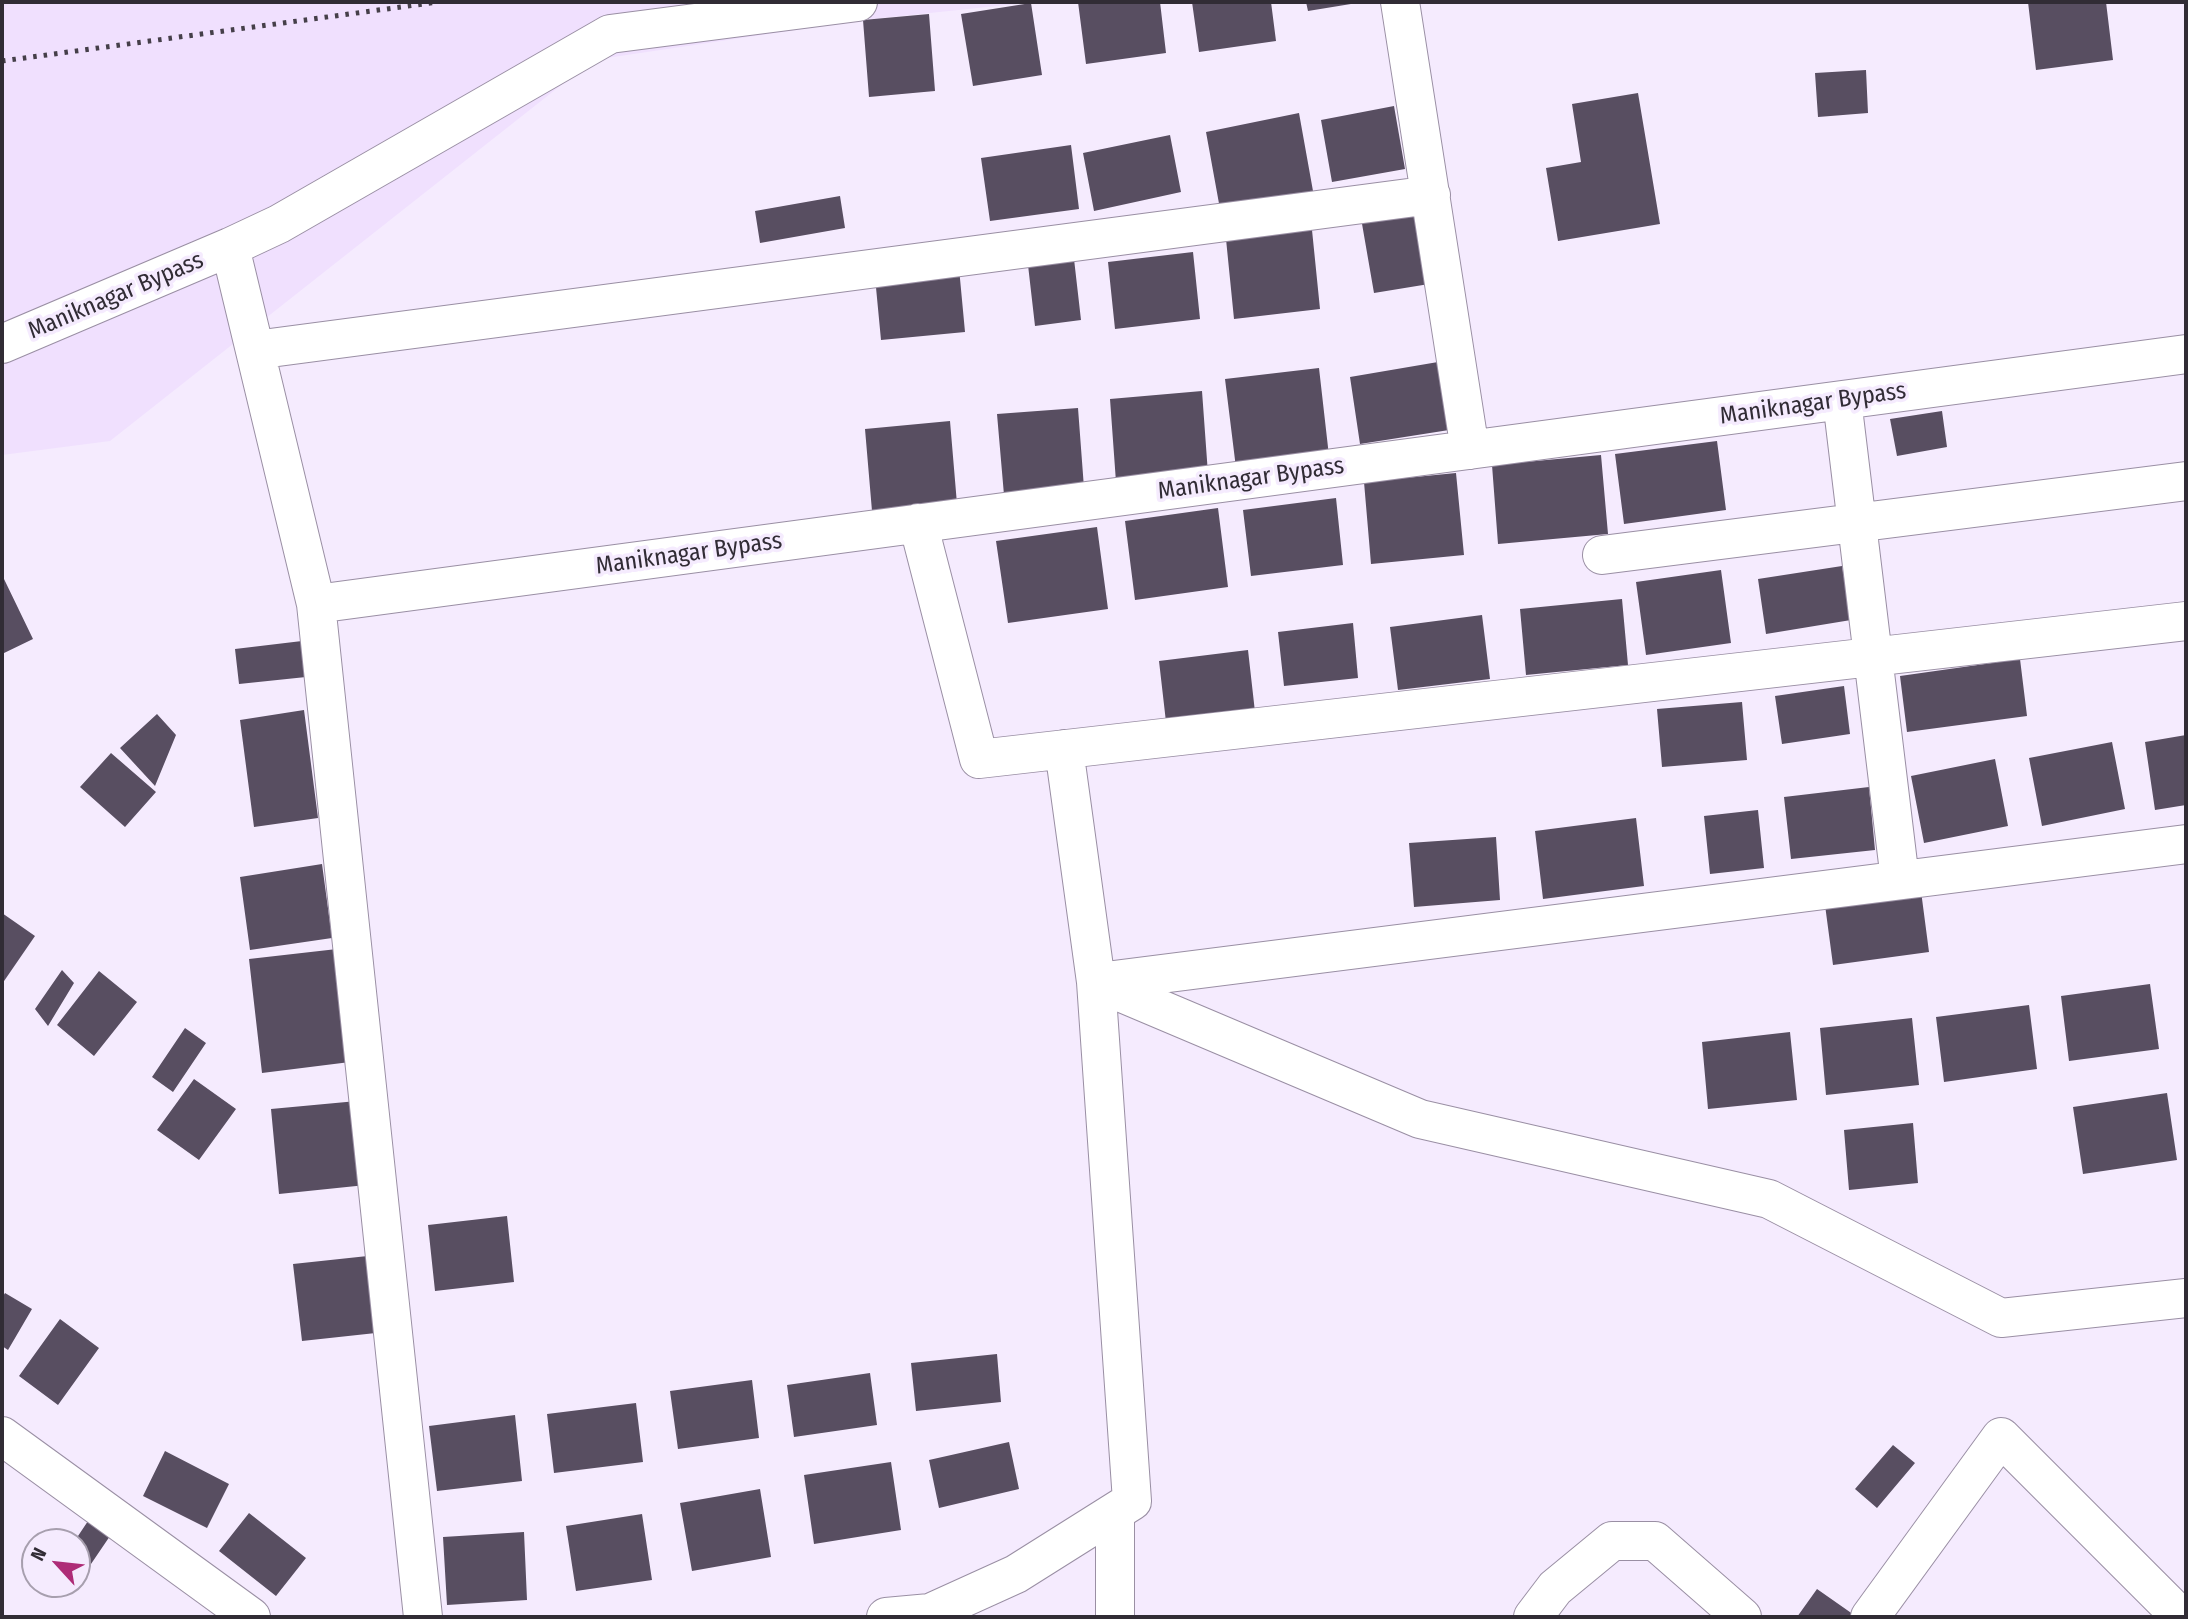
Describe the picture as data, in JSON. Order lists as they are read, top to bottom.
{
  "streets": {
    "street": ["Maniknagar Bypass"]
  },
  "north": "top left"
}
